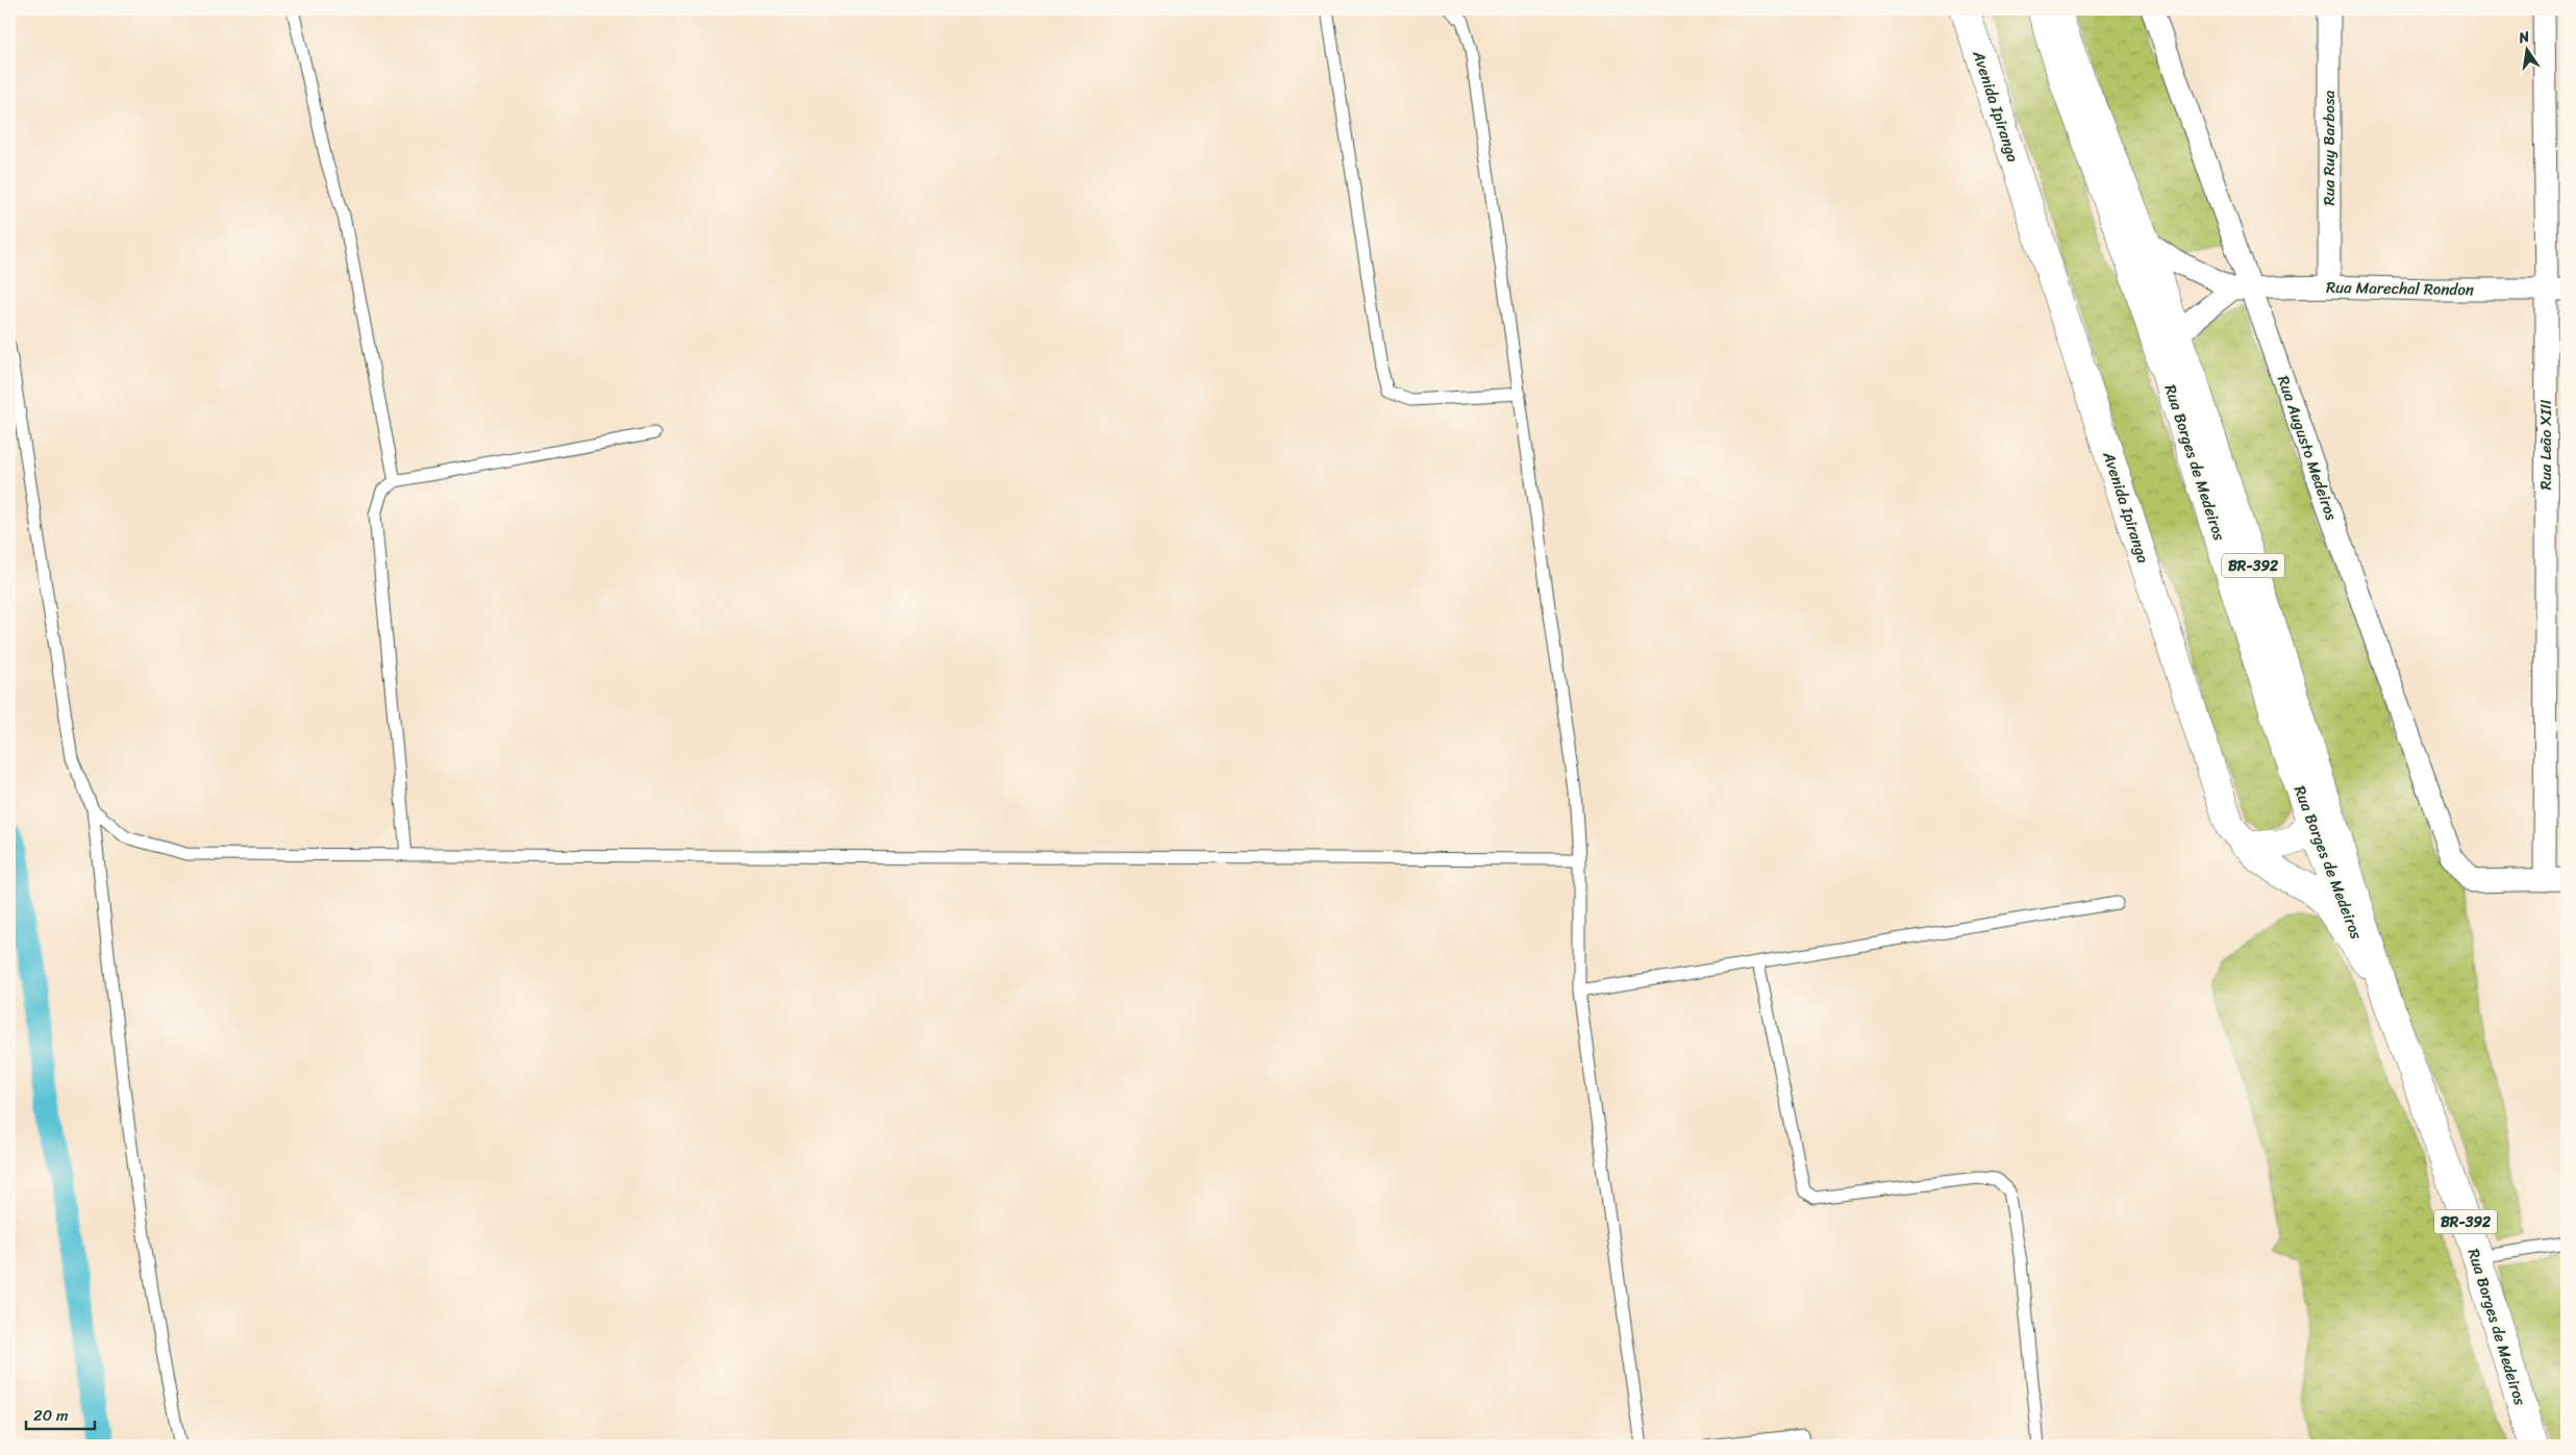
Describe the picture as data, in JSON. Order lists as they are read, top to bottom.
{
  "streets": {
    "main road": ["Avenida Ipiranga", "Rua Borges de Medeiros", "BR-392"],
    "street": [
      "Rua Ruy Barbosa",
      "Rua Marechal Rondon",
      "Rua Leão XIII",
      "Rua Augusto Medeiros"
    ]
  },
  "crossings": [
    ["Avenida Ipiranga", "Rua Borges de Medeiros"],
    ["Rua Ruy Barbosa", "Rua Marechal Rondon"],
    ["Rua Marechal Rondon", "Rua Leão XIII"],
    ["Rua Marechal Rondon", "Rua Augusto Medeiros"],
    ["Rua Marechal Rondon", "Rua Borges de Medeiros"],
    ["Rua Leão XIII", "Rua Augusto Medeiros"]
  ],
  "scale_bar": "20 m",
  "north": "top"
}
